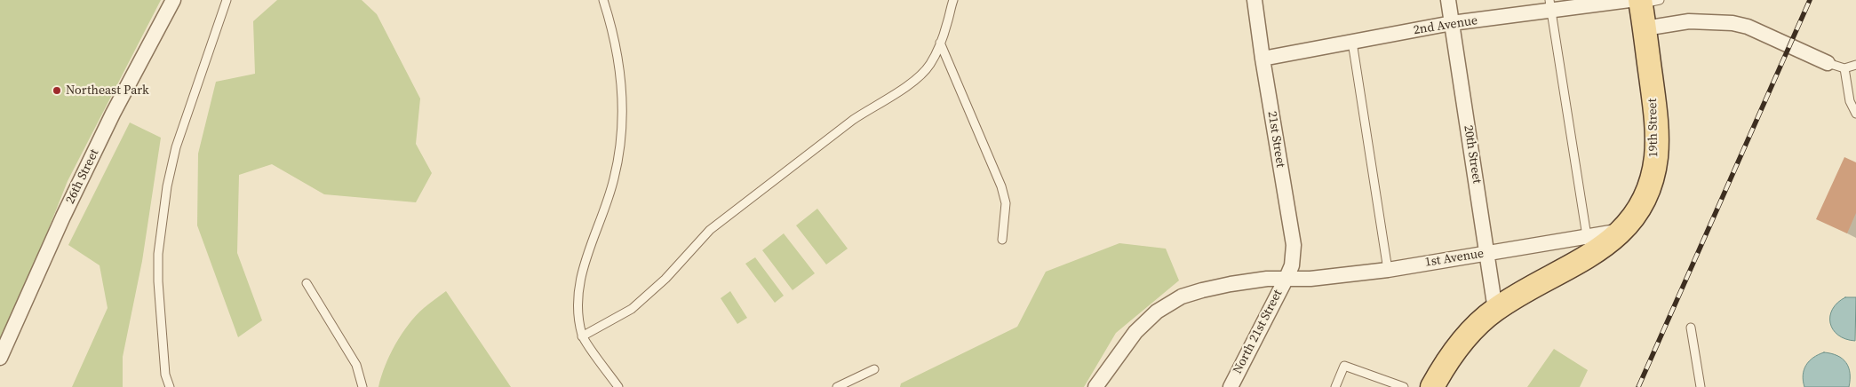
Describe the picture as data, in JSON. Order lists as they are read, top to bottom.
{
  "streets": {
    "main road": ["19th Street"],
    "street": [
      "2nd Avenue",
      "21st Street",
      "20th Street",
      "26th Street",
      "1st Avenue",
      "North 21st Street"
    ]
  },
  "crossings": [
    ["2nd Avenue", "19th Street"],
    ["2nd Avenue", "21st Street"],
    ["2nd Avenue", "20th Street"],
    ["19th Street", "20th Street"],
    ["19th Street", "1st Avenue"],
    ["21st Street", "1st Avenue"],
    ["21st Street", "North 21st Street"],
    ["20th Street", "1st Avenue"],
    ["1st Avenue", "North 21st Street"]
  ],
  "places": ["Northeast Park"]
}
